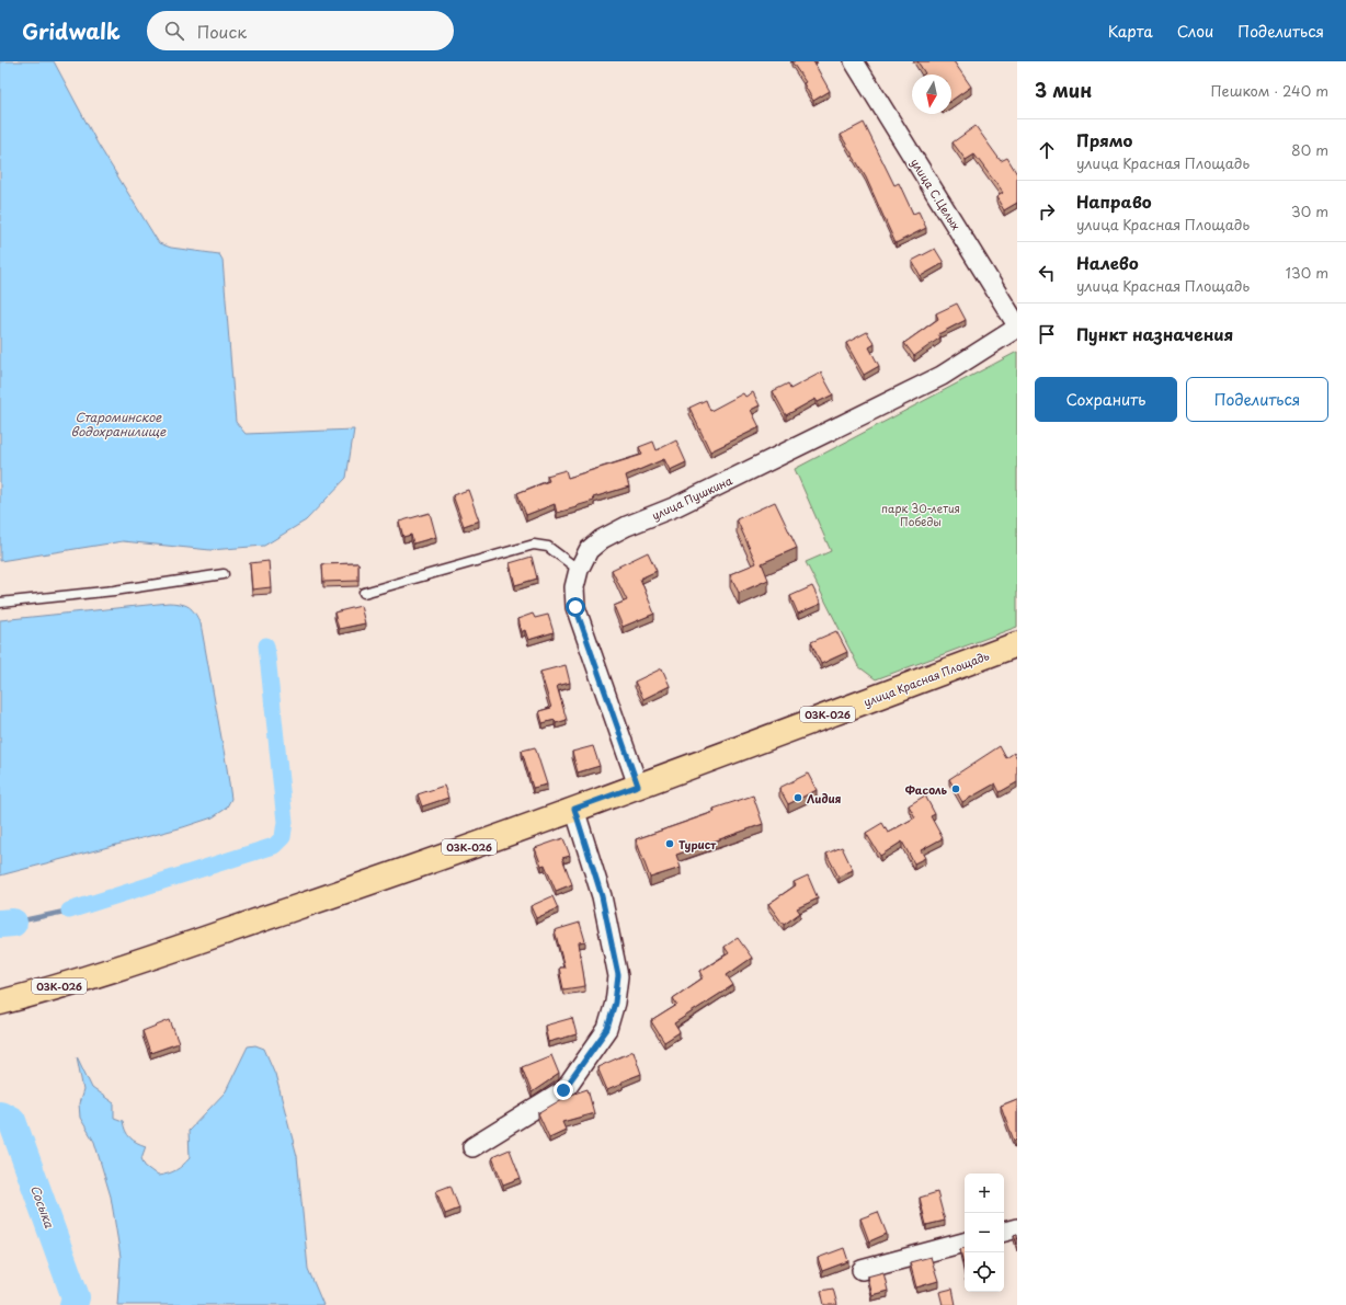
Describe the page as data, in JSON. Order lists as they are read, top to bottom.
{
  "streets": {
    "main road": ["улица Красная Площадь", "03К-026"],
    "street": ["улица С.Целых", "улица Пушкина"]
  },
  "crossings": [
    ["улица С.Целых", "улица Пушкина"]
  ],
  "water": ["Староминское водохранилище", "Сосыка"],
  "parks": ["парк 30-летия Победы"],
  "places": ["Фасоль", "Лидия", "Турист"],
  "north": "bottom",
  "page": {
    "header": "Gridwalk",
    "search": "Поиск",
    "nav": ["Карта", "Слои", "Поделиться"],
    "heading": ["3 мин", "Пешком · 240 m"],
    "list": [
      ["Прямо", "улица Красная Площадь", "80 m"],
      ["Направо", "улица Красная Площадь", "30 m"],
      ["Налево", "улица Красная Площадь", "130 m"],
      "Пункт назначения"
    ],
    "buttons": ["Сохранить", "Поделиться"],
    "map_buttons": ["+", "−"]
  }
}
